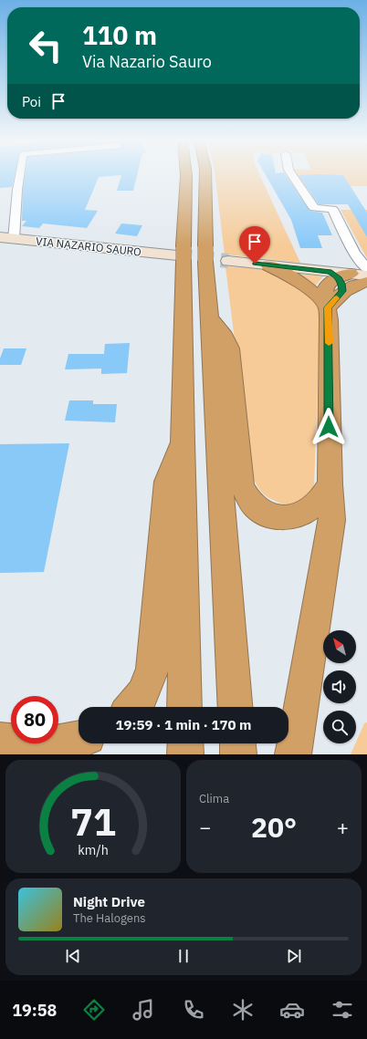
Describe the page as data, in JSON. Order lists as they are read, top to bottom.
{
  "streets": {
    "main road": ["VIA NAZARIO SAURO"]
  },
  "north": "top left",
  "page": {
    "turn": ["110 m", "Via Nazario Sauro"],
    "then": "Poi",
    "limit": "80",
    "trip": "19:59 · 1 min · 170 m",
    "tile": "Clima",
    "heat": ["−", "20°", "+"],
    "song": ["Night Drive", "The Halogens"],
    "tabs": "19:58",
    "gauge": ["71", "km/h"]
  }
}
